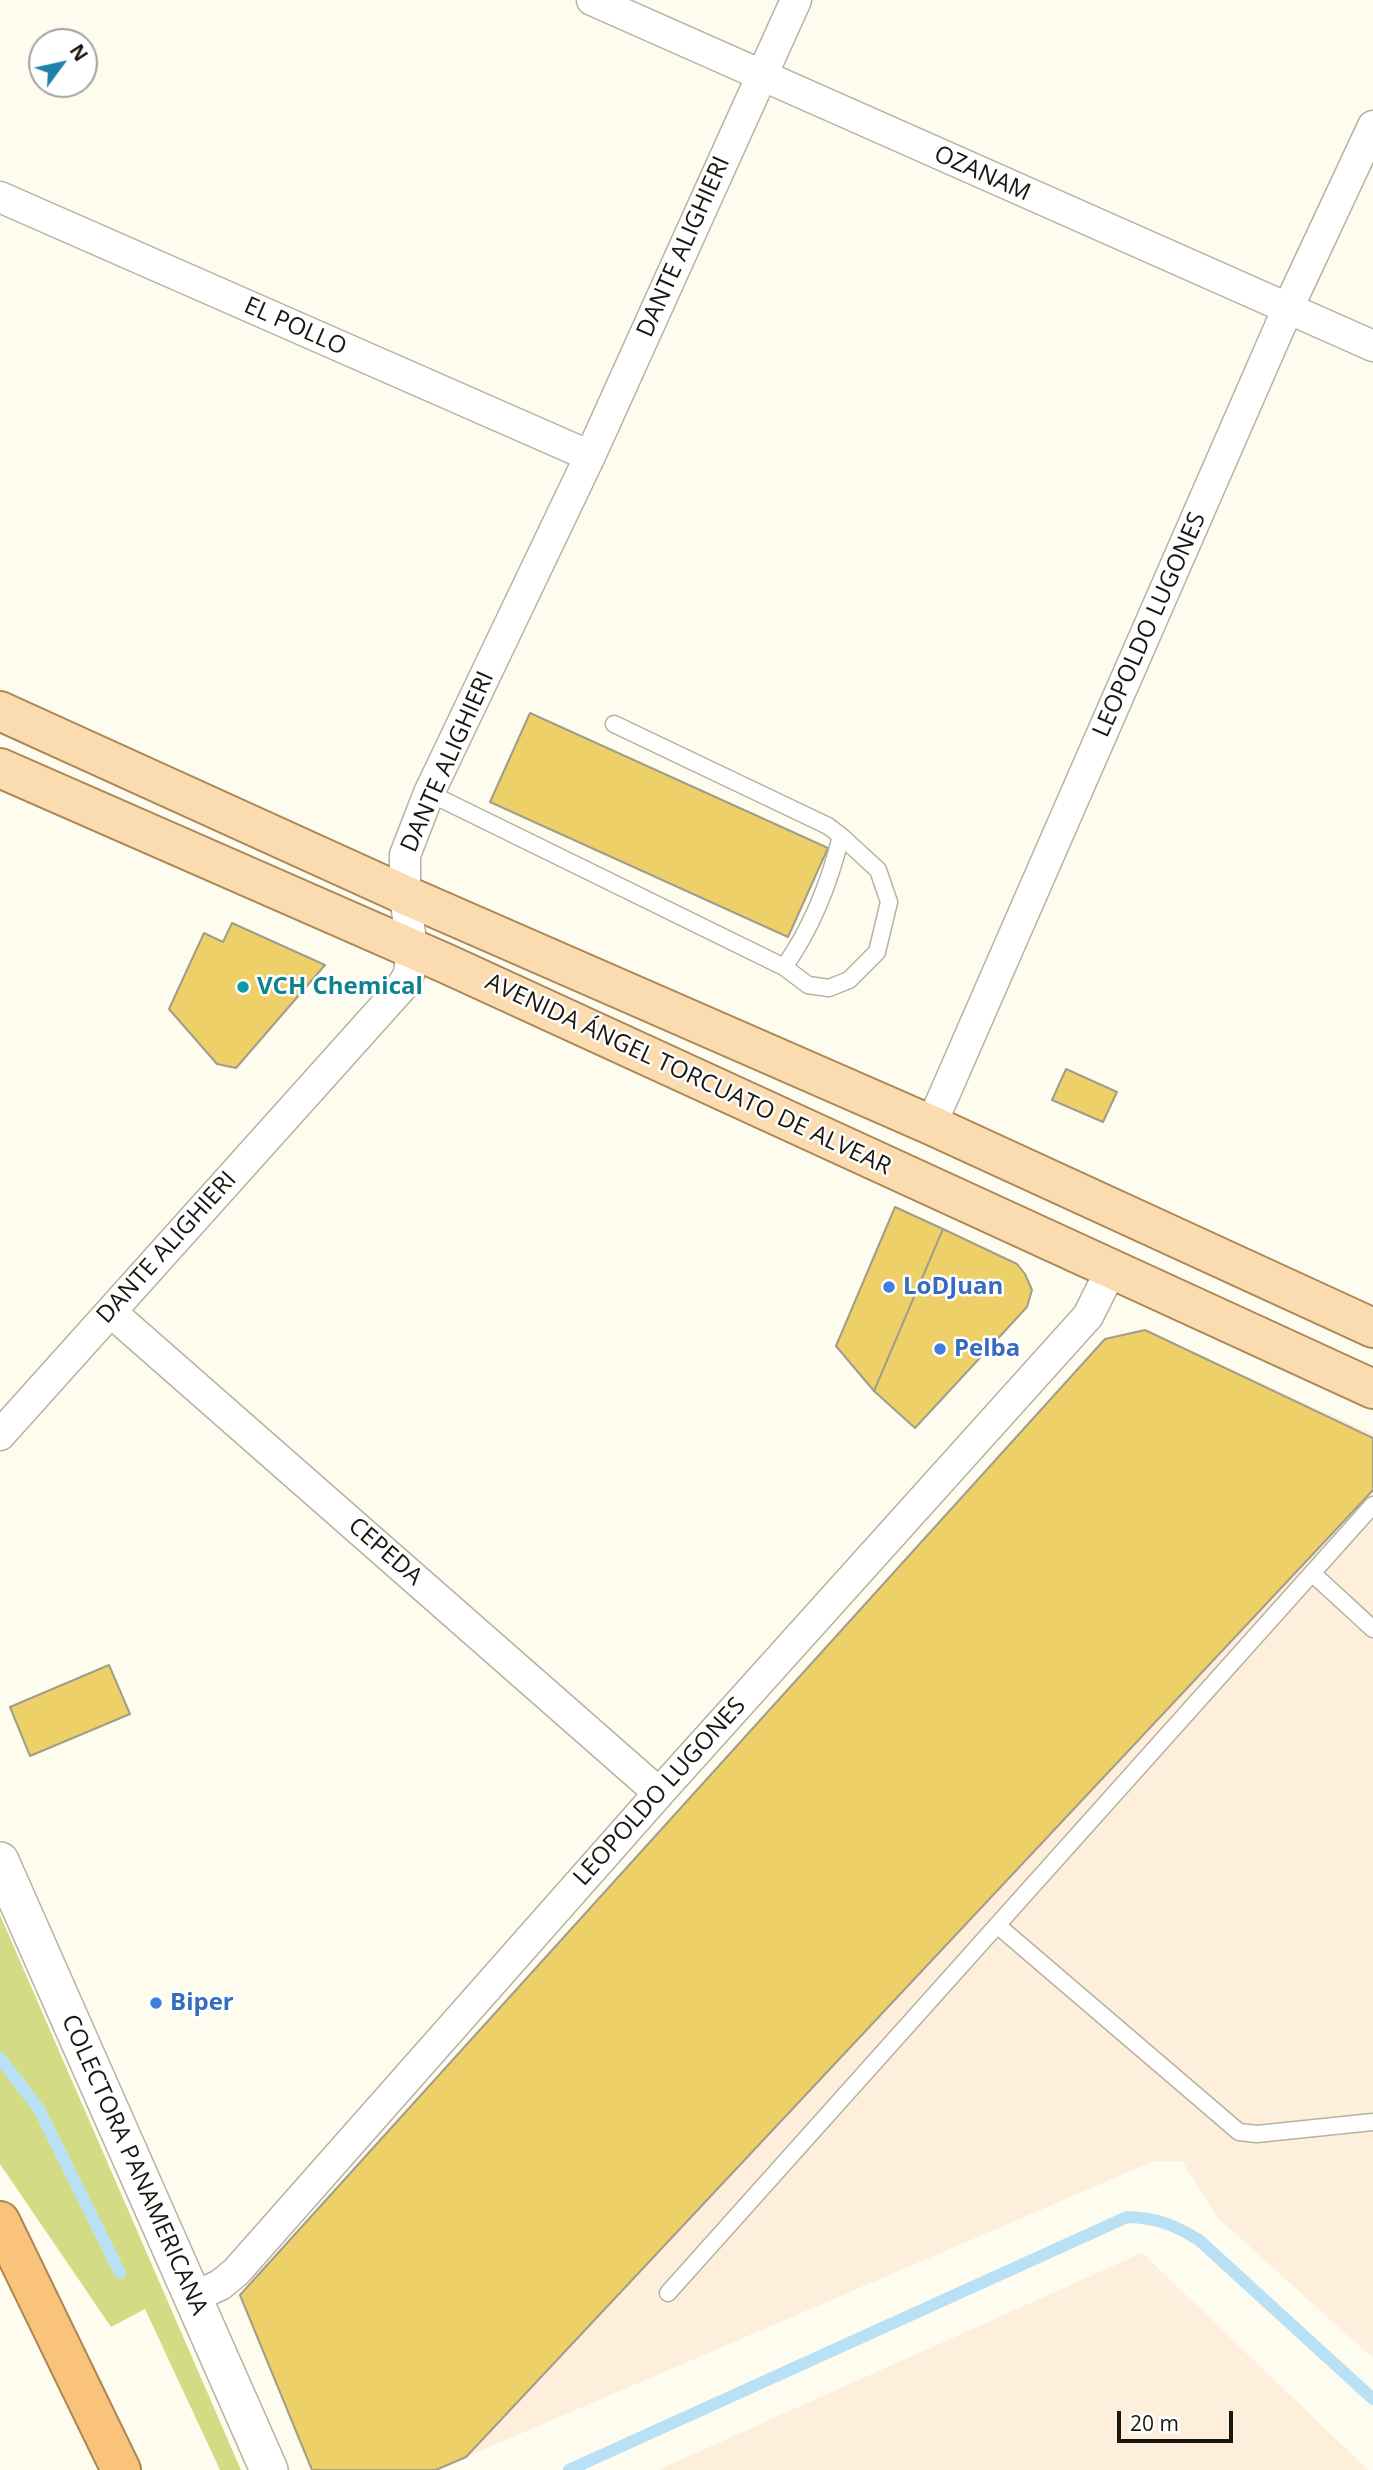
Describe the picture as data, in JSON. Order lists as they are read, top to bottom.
{
  "streets": {
    "main road": ["AVENIDA ÁNGEL TORCUATO DE ALVEAR"],
    "street": [
      "OZANAM",
      "DANTE ALIGHIERI",
      "EL POLLO",
      "LEOPOLDO LUGONES",
      "CEPEDA",
      "COLECTORA PANAMERICANA"
    ]
  },
  "crossings": [
    ["OZANAM", "DANTE ALIGHIERI"],
    ["OZANAM", "LEOPOLDO LUGONES"],
    ["DANTE ALIGHIERI", "EL POLLO"],
    ["DANTE ALIGHIERI", "AVENIDA ÁNGEL TORCUATO DE ALVEAR"],
    ["DANTE ALIGHIERI", "CEPEDA"],
    ["LEOPOLDO LUGONES", "AVENIDA ÁNGEL TORCUATO DE ALVEAR"],
    ["LEOPOLDO LUGONES", "CEPEDA"],
    ["LEOPOLDO LUGONES", "COLECTORA PANAMERICANA"]
  ],
  "places": [
    "VCH Chemical",
    "LoDJuan",
    "Pelba",
    "Biper"
  ],
  "scale_bar": "20 m",
  "north": "top right"
}
